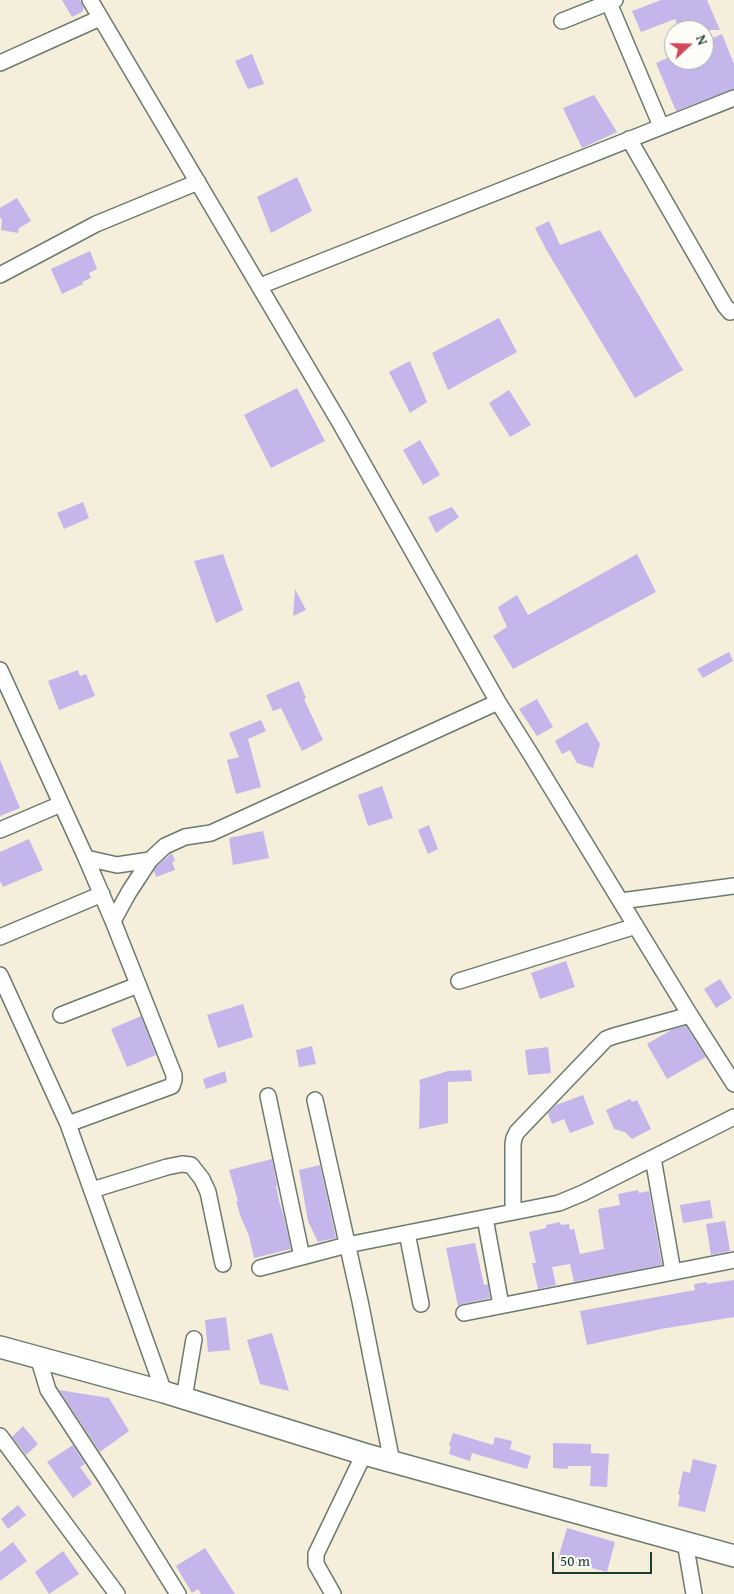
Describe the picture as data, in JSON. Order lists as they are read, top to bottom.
{
  "scale_bar": "50 m",
  "north": "right"
}
